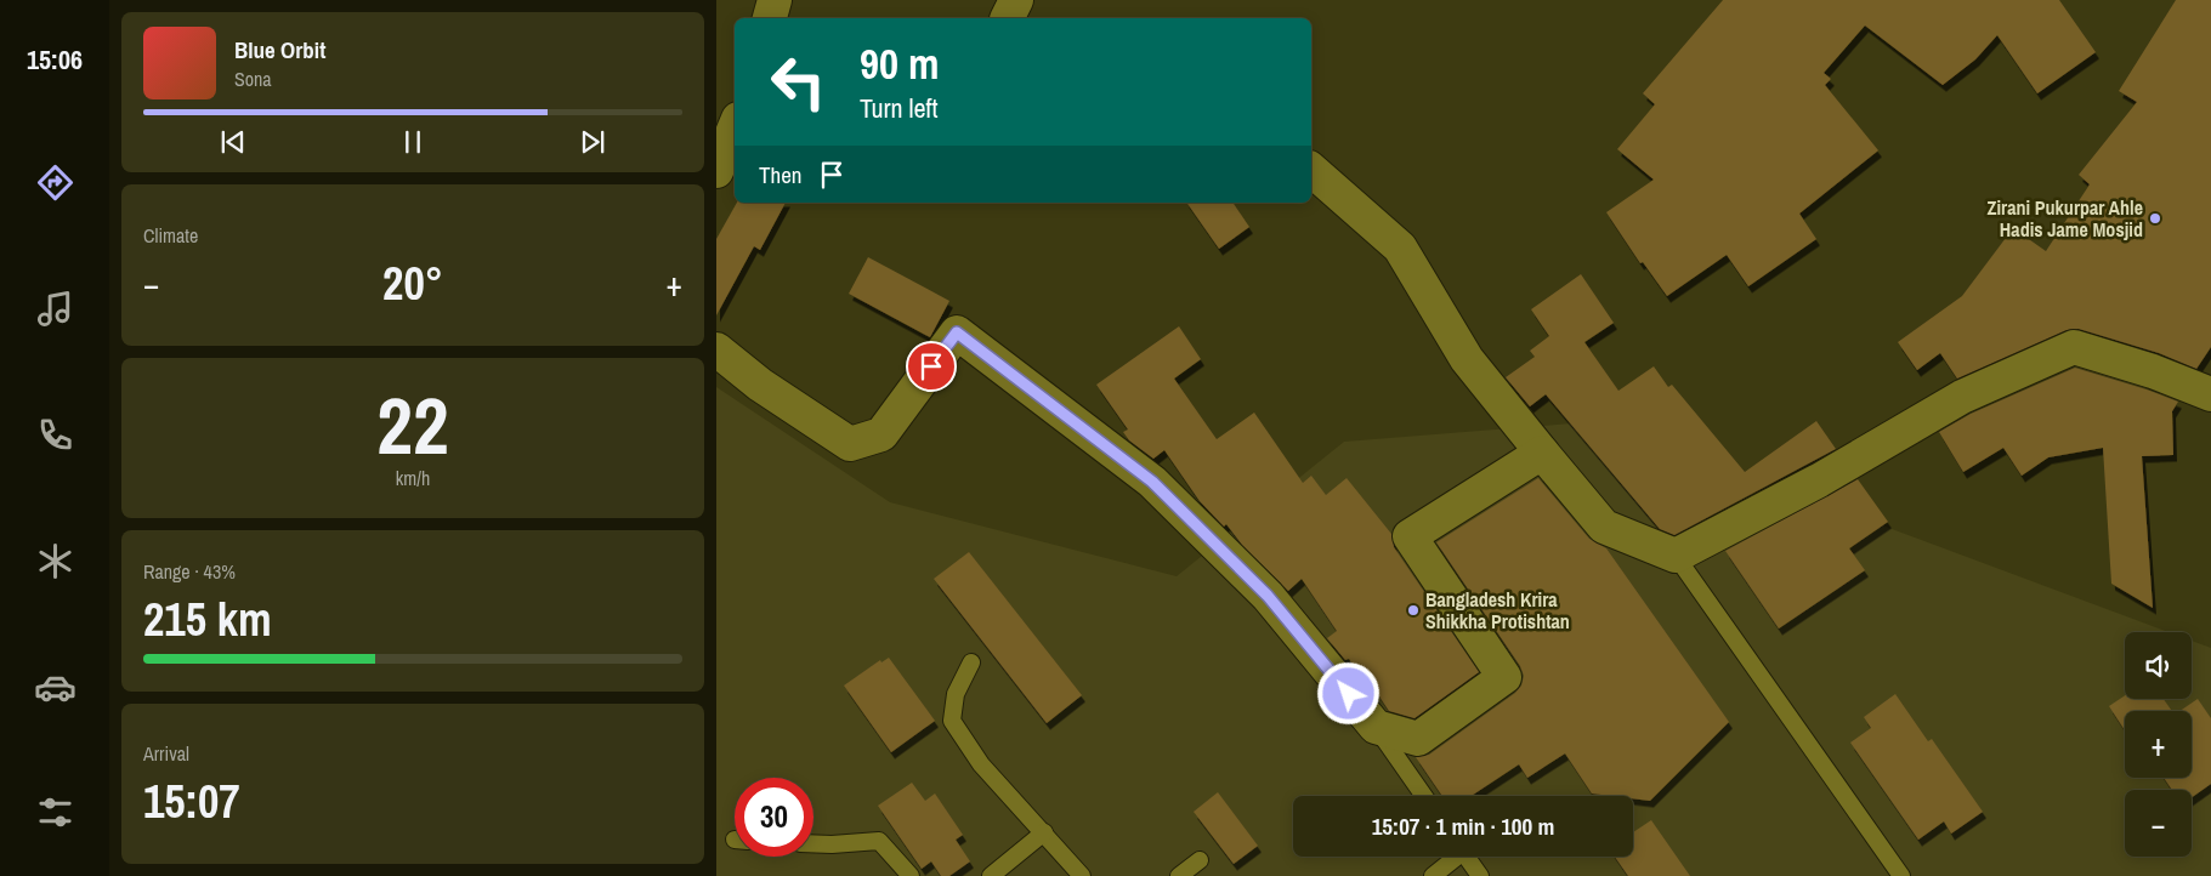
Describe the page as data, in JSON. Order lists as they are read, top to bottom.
{
  "places": ["Zirani Pukurpar Ahle Hadis Jame Mosjid", "Bangladesh Krira Shikkha Protishtan"],
  "page": {
    "tabs": "15:06",
    "turn": ["90 m", "Turn left"],
    "song": ["Blue Orbit", "Sona"],
    "then": "Then",
    "tile": [
      "Climate",
      ["22", "km/h"],
      ["Range · 43%", "215 km"],
      ["Arrival", "15:07"]
    ],
    "heat": ["−", "20°", "+"],
    "map_buttons": ["+", "−"],
    "limit": "30",
    "trip": "15:07 · 1 min · 100 m"
  }
}
